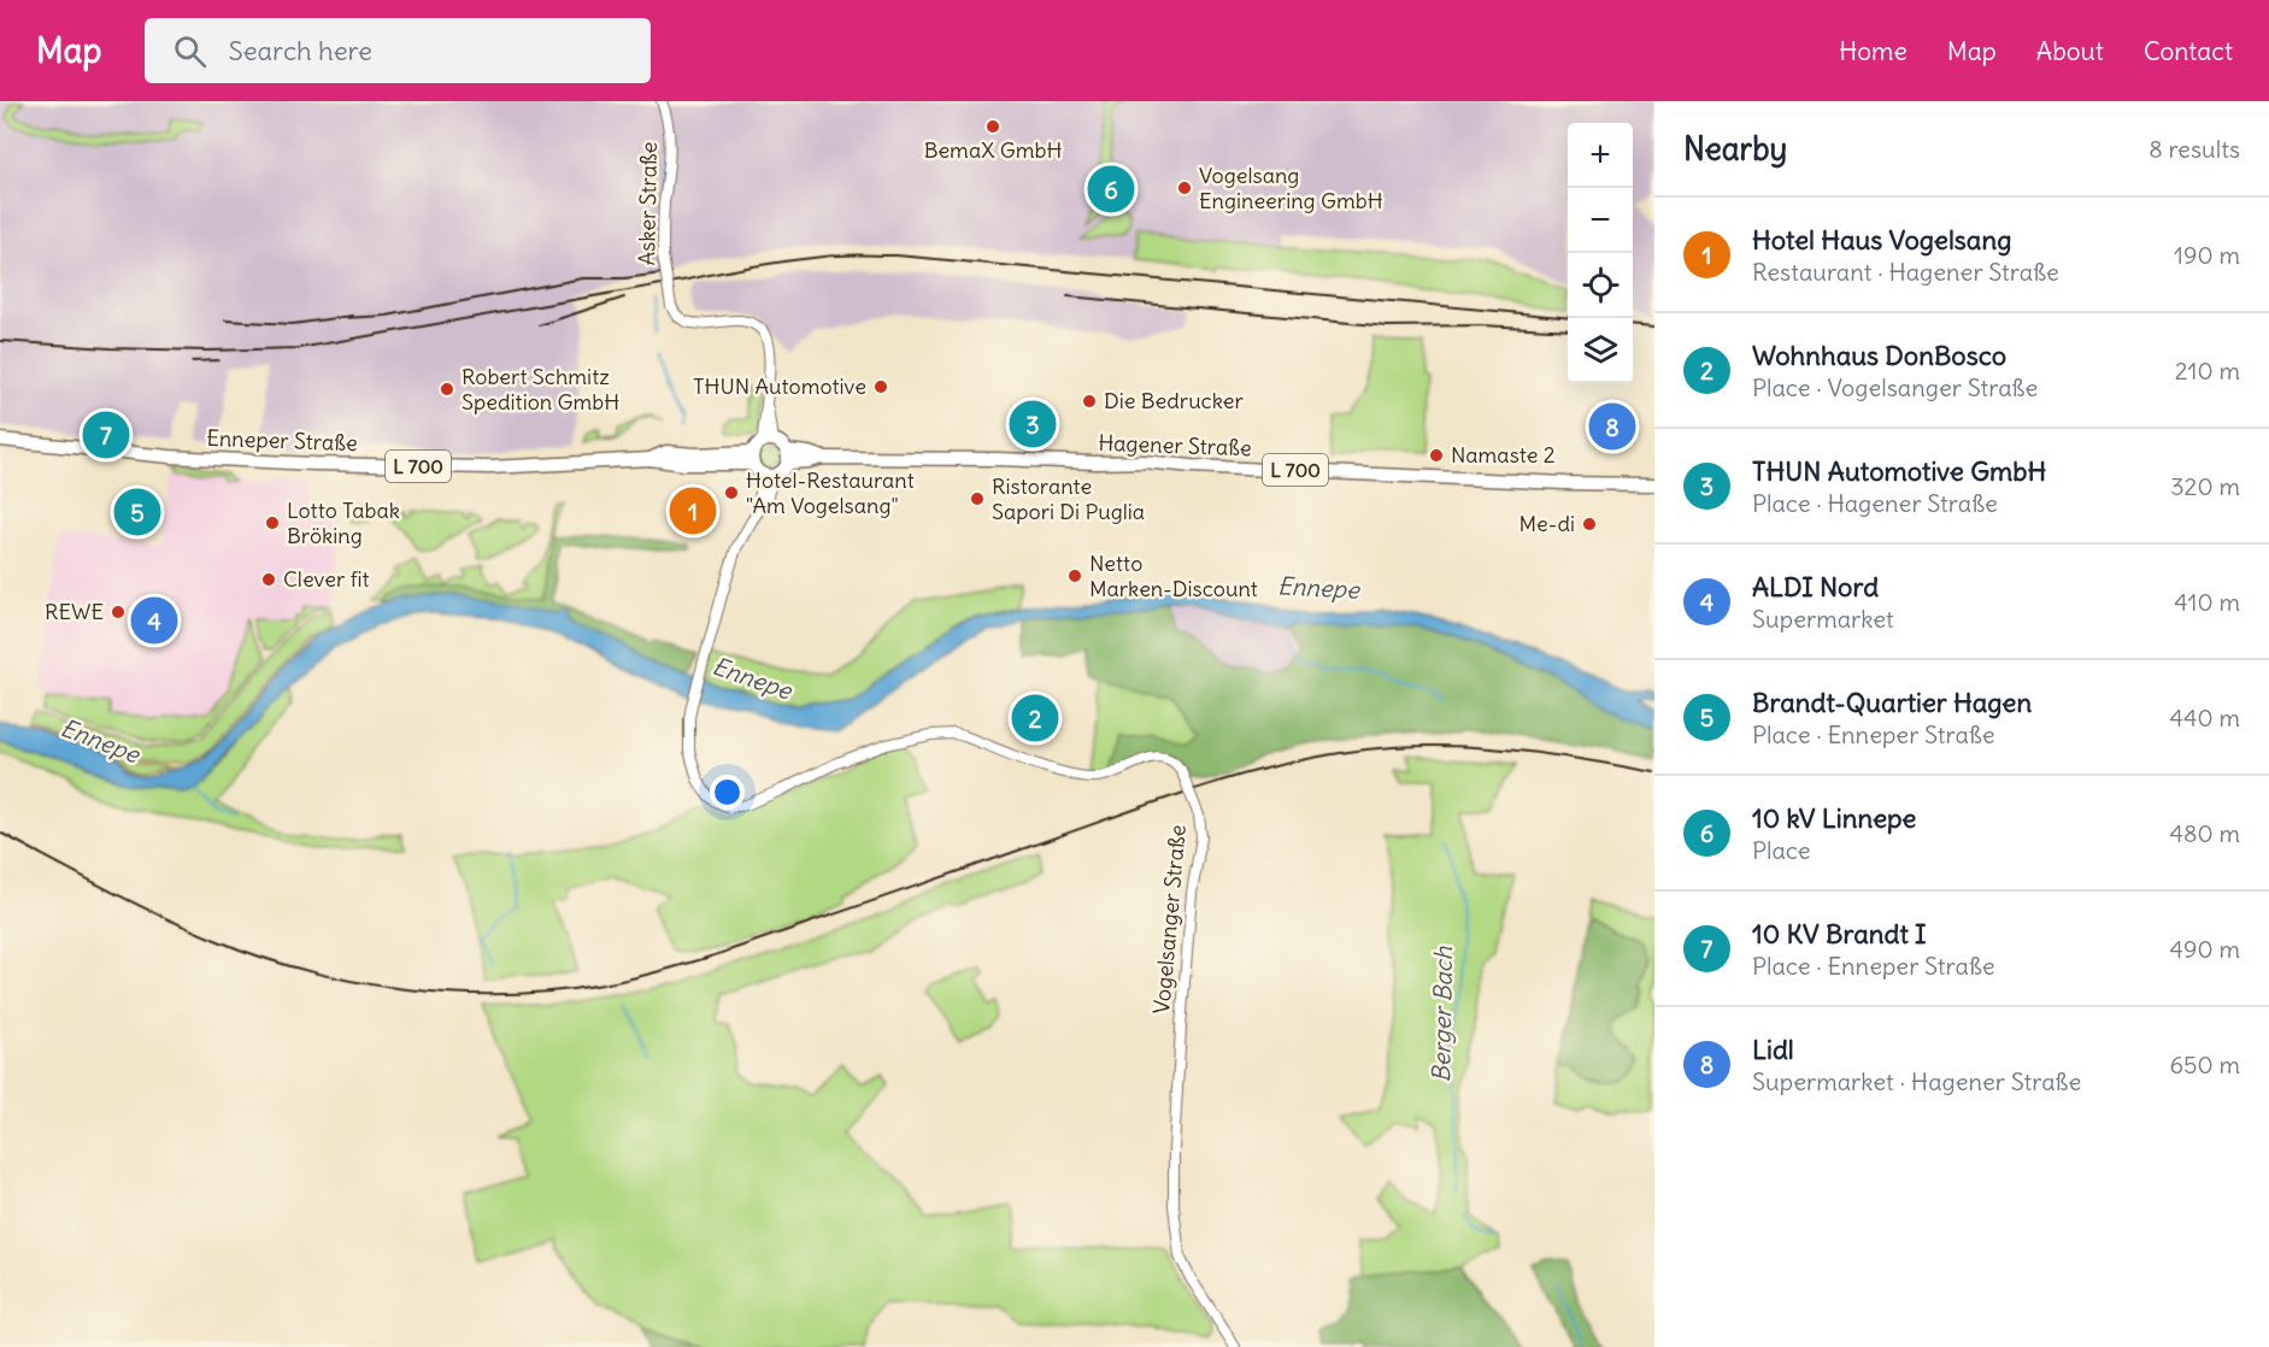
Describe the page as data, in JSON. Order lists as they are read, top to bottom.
{
  "streets": {
    "main road": ["Enneper Straße", "Hagener Straße", "L 700"],
    "street": ["Asker Straße", "Vogelsanger Straße"]
  },
  "crossings": [
    ["Asker Straße", "Hagener Straße"],
    ["Enneper Straße", "Vogelsanger Straße"]
  ],
  "water": ["Ennepe", "Berger Bach"],
  "places": [
    "BemaX GmbH",
    "Vogelsang Engineering GmbH",
    "THUN Automotive",
    "Robert Schmitz Spedition GmbH",
    "Die Bedrucker",
    "Namaste 2",
    "Hotel-Restaurant \"Am Vogelsang\"",
    "Ristorante Sapori Di Puglia",
    "Lotto Tabak Bröking",
    "Me-di",
    "Netto Marken-Discount",
    "Clever fit",
    "REWE"
  ],
  "page": {
    "header": "Map",
    "search": "Search here",
    "nav": [
      "Home",
      "Map",
      "About",
      "Contact"
    ],
    "heading": ["Nearby", "8 results"],
    "map_buttons": ["+", "−"],
    "pins": [
      "6",
      "3",
      "8",
      "7",
      "1",
      "5",
      "4",
      "2"
    ],
    "list": [
      {
        "mark": "1",
        "name": "Hotel Haus Vogelsang",
        "note": "Restaurant · Hagener Straße",
        "value": "190 m"
      },
      {
        "mark": "2",
        "name": "Wohnhaus DonBosco",
        "note": "Place · Vogelsanger Straße",
        "value": "210 m"
      },
      {
        "mark": "3",
        "name": "THUN Automotive GmbH",
        "note": "Place · Hagener Straße",
        "value": "320 m"
      },
      {
        "mark": "4",
        "name": "ALDI Nord",
        "note": "Supermarket",
        "value": "410 m"
      },
      {
        "mark": "5",
        "name": "Brandt-Quartier Hagen",
        "note": "Place · Enneper Straße",
        "value": "440 m"
      },
      {
        "mark": "6",
        "name": "10 kV Linnepe",
        "note": "Place",
        "value": "480 m"
      },
      {
        "mark": "7",
        "name": "10 KV Brandt I",
        "note": "Place · Enneper Straße",
        "value": "490 m"
      },
      {
        "mark": "8",
        "name": "Lidl",
        "note": "Supermarket · Hagener Straße",
        "value": "650 m"
      }
    ]
  }
}
